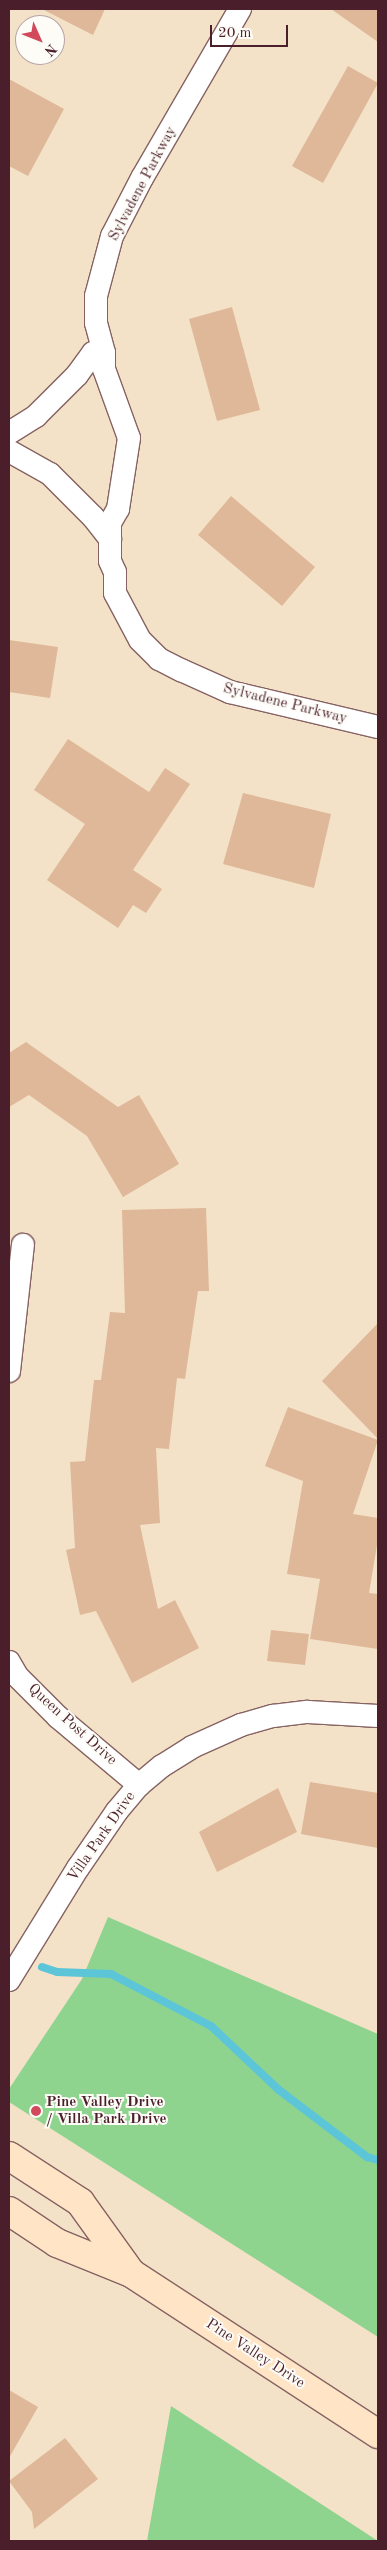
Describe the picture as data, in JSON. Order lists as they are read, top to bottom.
{
  "streets": {
    "main road": ["Pine Valley Drive"],
    "street": ["Sylvadene Parkway", "Queen Post Drive", "Villa Park Drive"]
  },
  "crossings": [
    ["Queen Post Drive", "Villa Park Drive"]
  ],
  "places": ["Pine Valley Drive / Villa Park Drive"],
  "scale_bar": "20 m",
  "north": "bottom right"
}
